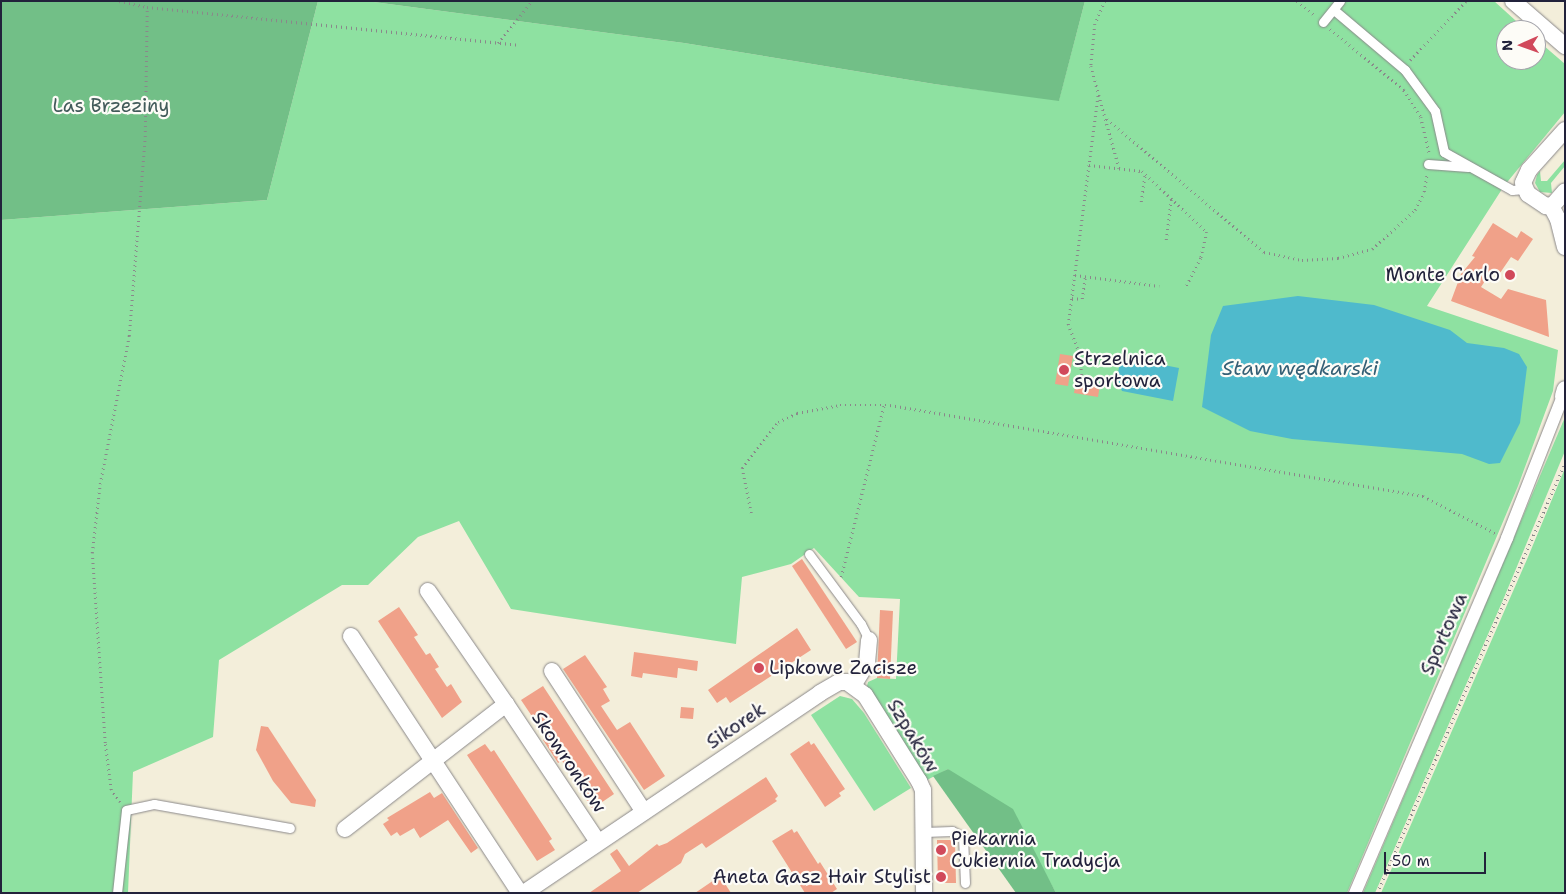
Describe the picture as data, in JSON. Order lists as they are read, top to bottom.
{
  "streets": {
    "street": [
      "Sportowa",
      "Sikorek",
      "Szpaków",
      "Skowronków"
    ]
  },
  "crossings": [
    ["Sikorek", "Szpaków"],
    ["Sikorek", "Skowronków"]
  ],
  "water": ["Staw wędkarski"],
  "parks": ["Las Brzeziny"],
  "places": [
    "Monte Carlo",
    "Strzelnica sportowa",
    "Lipkowe Zacisze",
    "Piekarnia Cukiernia Tradycja",
    "Aneta Gasz Hair Stylist"
  ],
  "scale_bar": "50 m",
  "north": "left"
}
